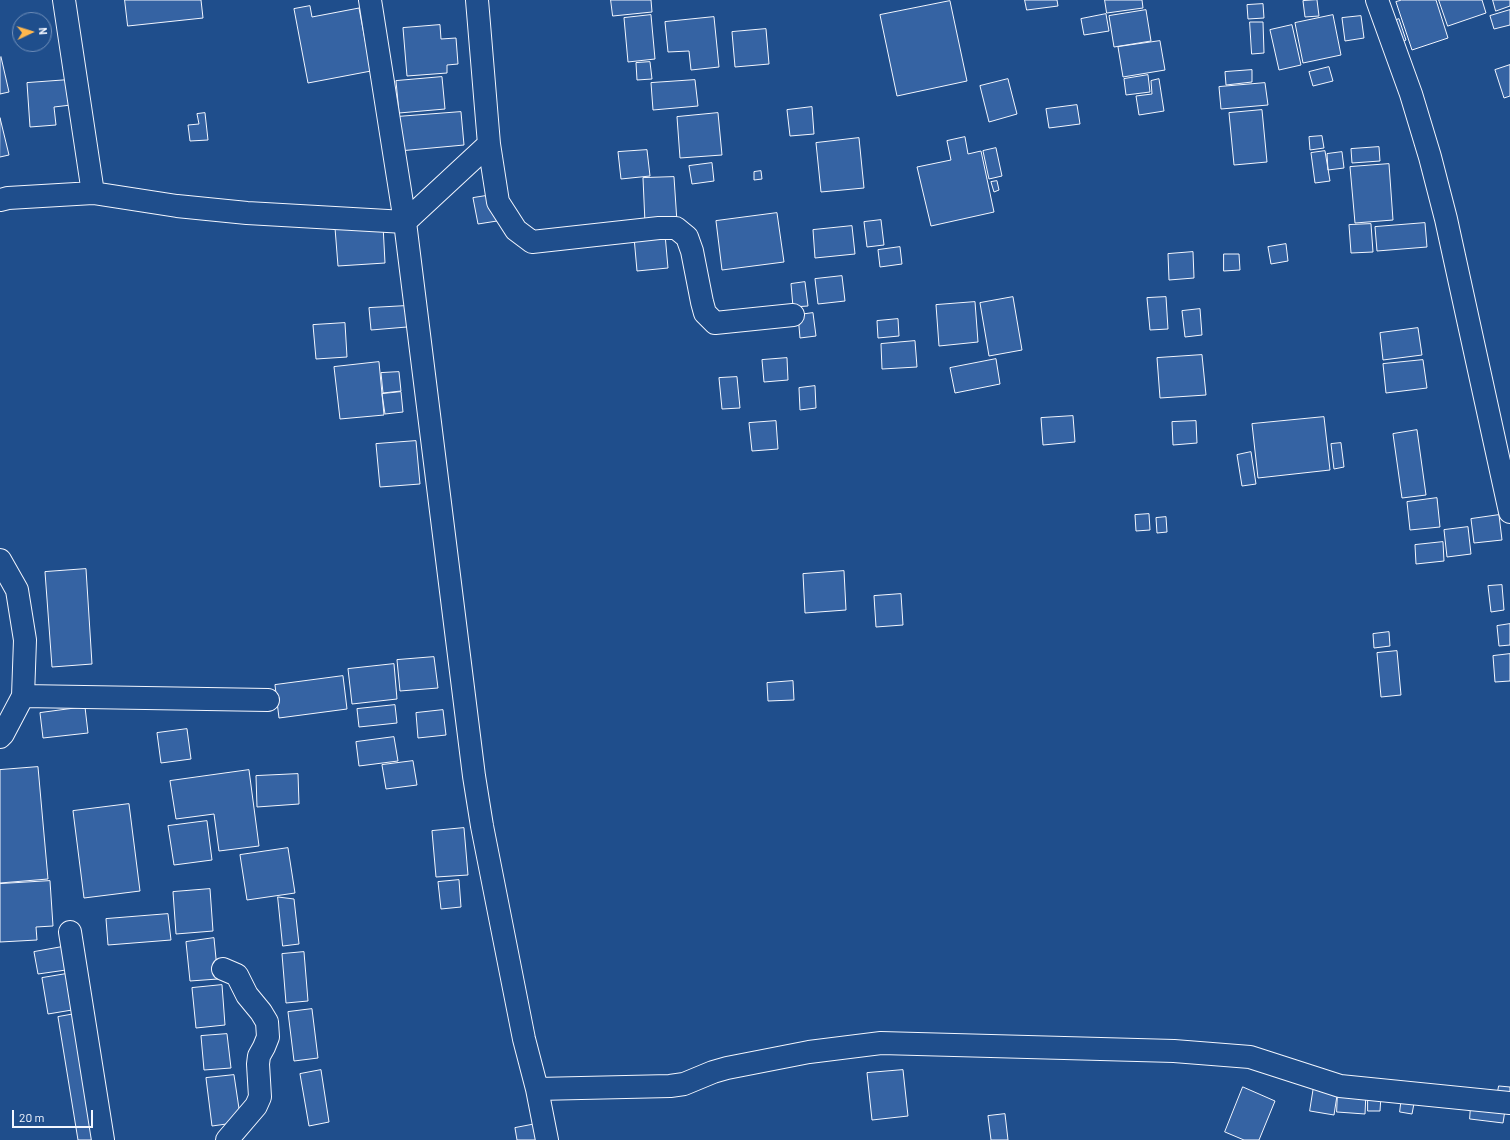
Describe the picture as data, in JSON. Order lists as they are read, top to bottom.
{
  "scale_bar": "20 m",
  "north": "right"
}
